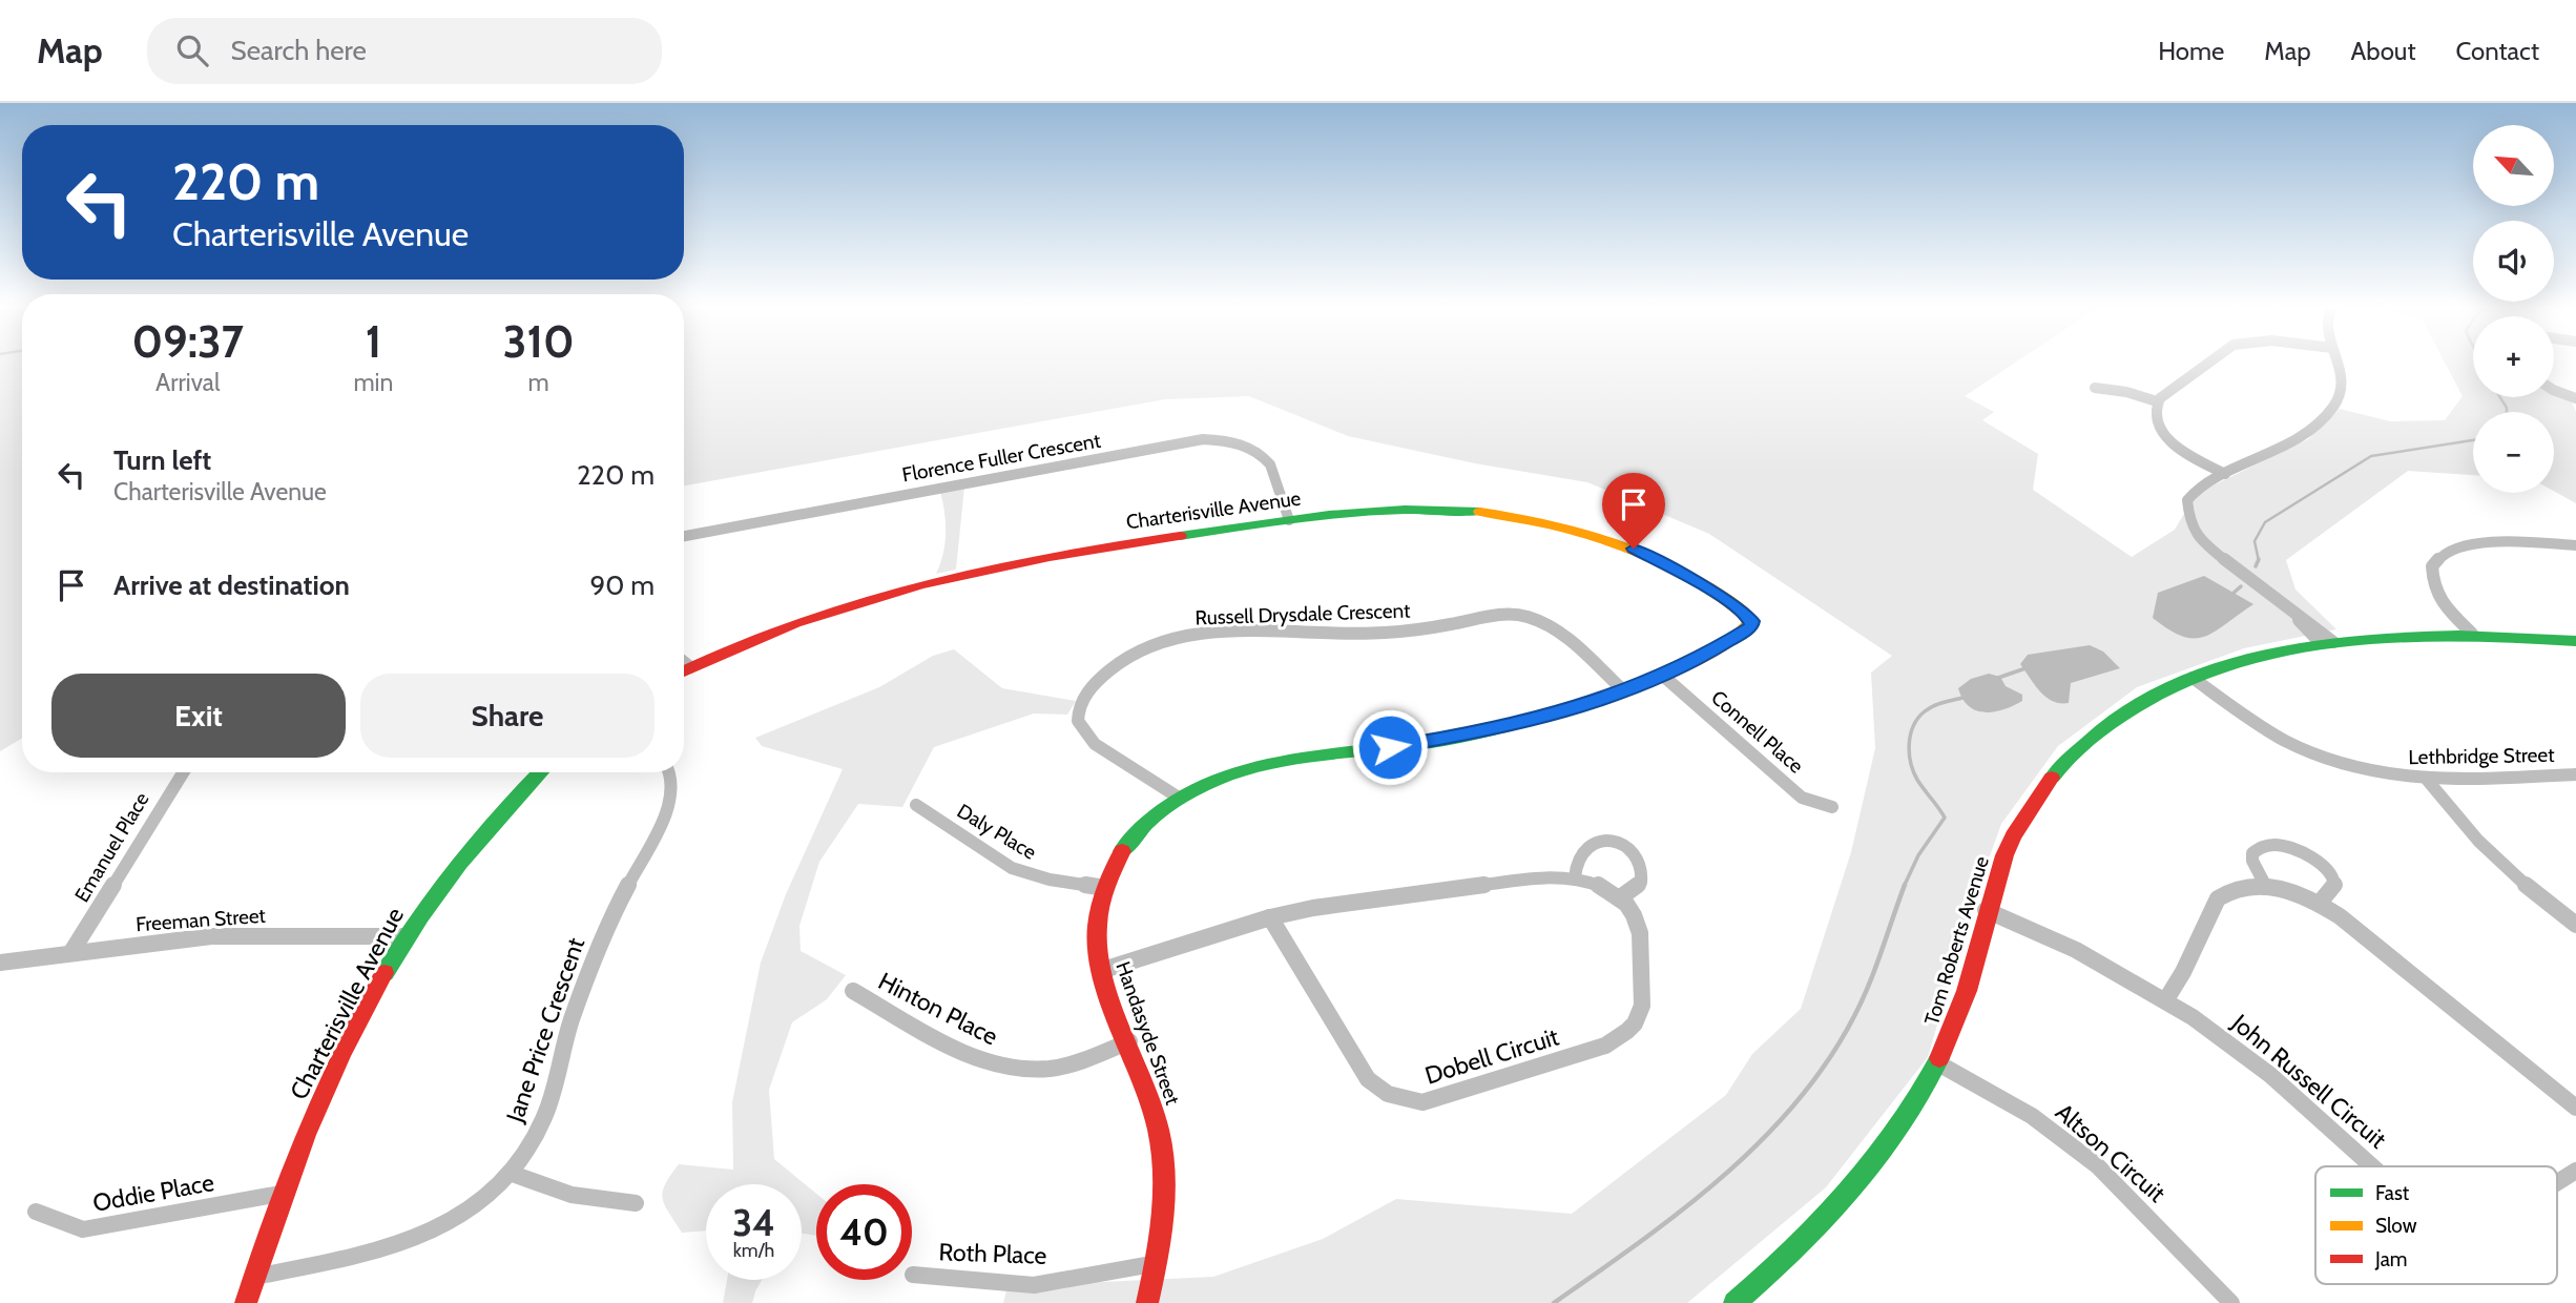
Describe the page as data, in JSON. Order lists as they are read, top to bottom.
{
  "streets": {
    "street": [
      "Florence Fuller Crescent",
      "Charterisville Avenue",
      "Russell Drysdale Crescent",
      "Connell Place",
      "Lethbridge Street",
      "Daly Place",
      "Emanuel Place",
      "Freeman Street",
      "Tom Roberts Avenue",
      "Hinton Place",
      "Jane Price Crescent",
      "Handasyde Street",
      "Dobell Circuit",
      "John Russell Circuit",
      "Altson Circuit",
      "Oddie Place",
      "Roth Place"
    ]
  },
  "crossings": [
    ["Florence Fuller Crescent", "Charterisville Avenue"],
    ["Charterisville Avenue", "Freeman Street"],
    ["Charterisville Avenue", "Jane Price Crescent"],
    ["Charterisville Avenue", "Handasyde Street"],
    ["Charterisville Avenue", "Oddie Place"],
    ["Russell Drysdale Crescent", "Handasyde Street"],
    ["Connell Place", "Handasyde Street"],
    ["Lethbridge Street", "Tom Roberts Avenue"],
    ["Daly Place", "Handasyde Street"],
    ["Emanuel Place", "Freeman Street"],
    ["Tom Roberts Avenue", "John Russell Circuit"],
    ["Tom Roberts Avenue", "Altson Circuit"],
    ["Hinton Place", "Handasyde Street"],
    ["Handasyde Street", "Dobell Circuit"],
    ["Handasyde Street", "Roth Place"]
  ],
  "legend": ["Fast", "Slow", "Jam"],
  "north": "top left",
  "page": {
    "header": "Map",
    "search": "Search here",
    "nav": [
      "Home",
      "Map",
      "About",
      "Contact"
    ],
    "map_buttons": ["+", "−"],
    "turn": ["220 m", "Charterisville Avenue"],
    "eta": [
      "09:37",
      "Arrival",
      "1",
      "min",
      "310",
      "m"
    ],
    "list": [
      {
        "name": "Turn left",
        "note": "Charterisville Avenue",
        "value": "220 m"
      },
      {
        "name": "Arrive at destination",
        "value": "90 m"
      }
    ],
    "buttons": ["Exit", "Share"],
    "speed": "34 km/h",
    "limit": "40"
  }
}
